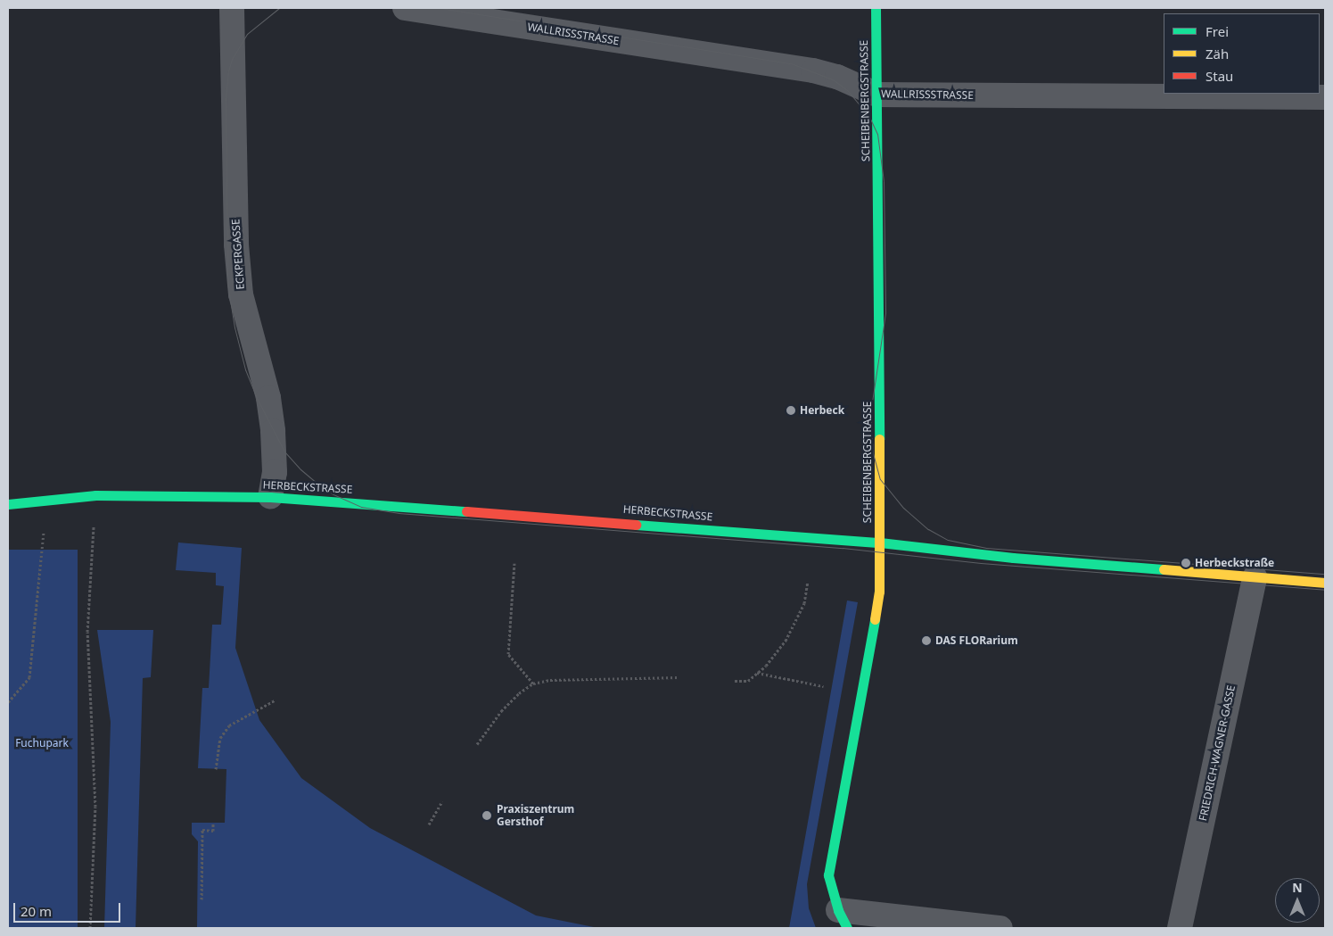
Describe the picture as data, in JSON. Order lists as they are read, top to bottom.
{
  "streets": {
    "street": [
      "WALLRISSSTRASSE",
      "SCHEIBENBERGSTRASSE",
      "ECKPERGASSE",
      "HERBECKSTRASSE",
      "FRIEDRICH-WAGNER-GASSE"
    ]
  },
  "crossings": [
    ["WALLRISSSTRASSE", "SCHEIBENBERGSTRASSE"],
    ["SCHEIBENBERGSTRASSE", "HERBECKSTRASSE"],
    ["ECKPERGASSE", "HERBECKSTRASSE"],
    ["HERBECKSTRASSE", "FRIEDRICH-WAGNER-GASSE"]
  ],
  "parks": ["Fuchupark"],
  "places": [
    "Herbeck",
    "Herbeckstraße",
    "DAS FLORarium",
    "Praxiszentrum Gersthof"
  ],
  "legend": ["Frei", "Zäh", "Stau"],
  "scale_bar": "20 m",
  "north": "top"
}
